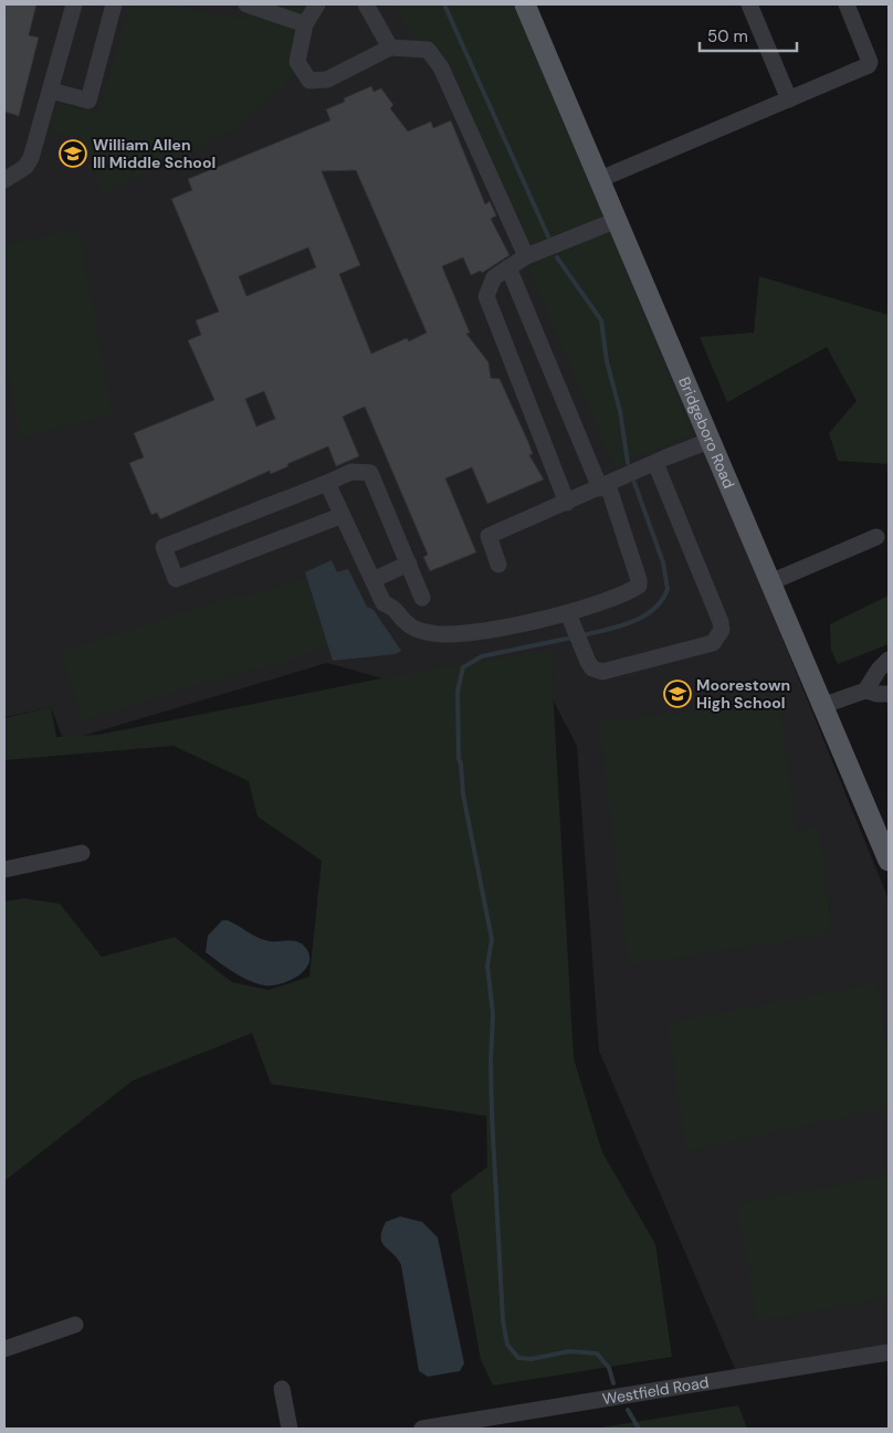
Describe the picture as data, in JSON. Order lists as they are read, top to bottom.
{
  "streets": {
    "main road": ["Bridgeboro Road"],
    "street": ["Westfield Road"]
  },
  "places": {
    "school or university": ["William Allen III Middle School", "Moorestown High School"]
  },
  "scale_bar": "50 m"
}
